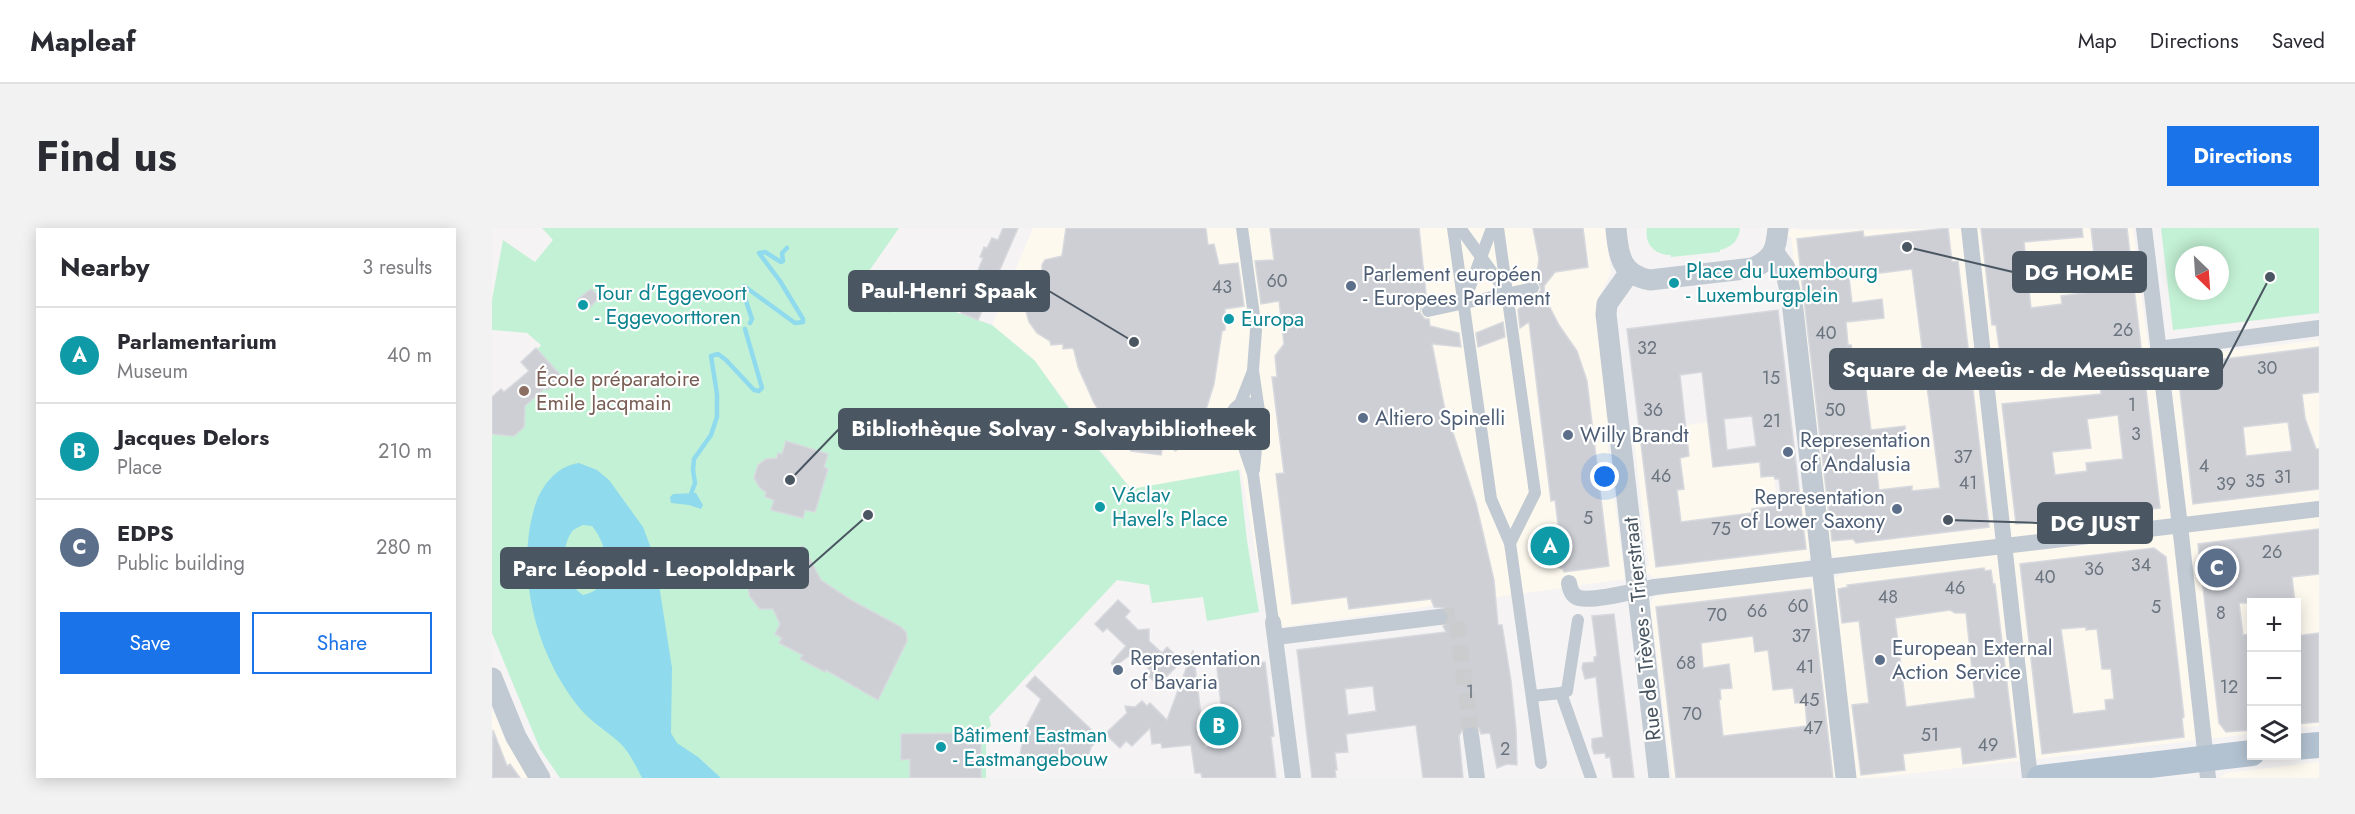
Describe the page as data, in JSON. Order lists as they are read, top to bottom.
{
  "streets": {
    "street": ["Rue de Trèves - Trierstraat"]
  },
  "places": [
    "DG HOME",
    "Square de Meeûs - de Meeûssquare",
    "Place du Luxembourg - Luxemburgplein",
    "Parlement européen - Europees Parlement",
    "Tour d’Eggevoort - Eggevoorttoren",
    "Europa",
    "Paul-Henri Spaak",
    "École préparatoire Emile Jacqmain",
    "Altiero Spinelli",
    "Willy Brandt",
    "Representation of Andalusia",
    "Bibliothèque Solvay - Solvaybibliotheek",
    "Václav Havel's Place",
    "Representation of Lower Saxony",
    "Parc Léopold - Leopoldpark",
    "DG JUST",
    "European External Action Service",
    "Representation of Bavaria",
    "Bâtiment Eastman - Eastmangebouw"
  ],
  "house_numbers": [
    "60",
    "43",
    "26",
    "40",
    "32",
    "30",
    "15",
    "1",
    "36",
    "50",
    "21",
    "3",
    "37",
    "4",
    "46",
    "31",
    "35",
    "41",
    "39",
    "5",
    "75",
    "26",
    "34",
    "36",
    "40",
    "46",
    "48",
    "60",
    "5",
    "66",
    "8",
    "70",
    "37",
    "68",
    "41",
    "12",
    "1",
    "45",
    "70",
    "47",
    "51",
    "49",
    "2"
  ],
  "north": "bottom right",
  "page": {
    "header": "Mapleaf",
    "nav": ["Map", "Directions", "Saved"],
    "title": "Find us",
    "buttons": [
      "Directions",
      ["Save", "Share"]
    ],
    "heading": ["Nearby", "3 results"],
    "list": [
      {
        "mark": "A",
        "name": "Parlamentarium",
        "note": "Museum",
        "value": "40 m"
      },
      {
        "mark": "B",
        "name": "Jacques Delors",
        "note": "Place",
        "value": "210 m"
      },
      {
        "mark": "C",
        "name": "EDPS",
        "note": "Public building",
        "value": "280 m"
      }
    ],
    "pins": ["A", "C", "B"],
    "map_buttons": ["+", "−"]
  }
}
